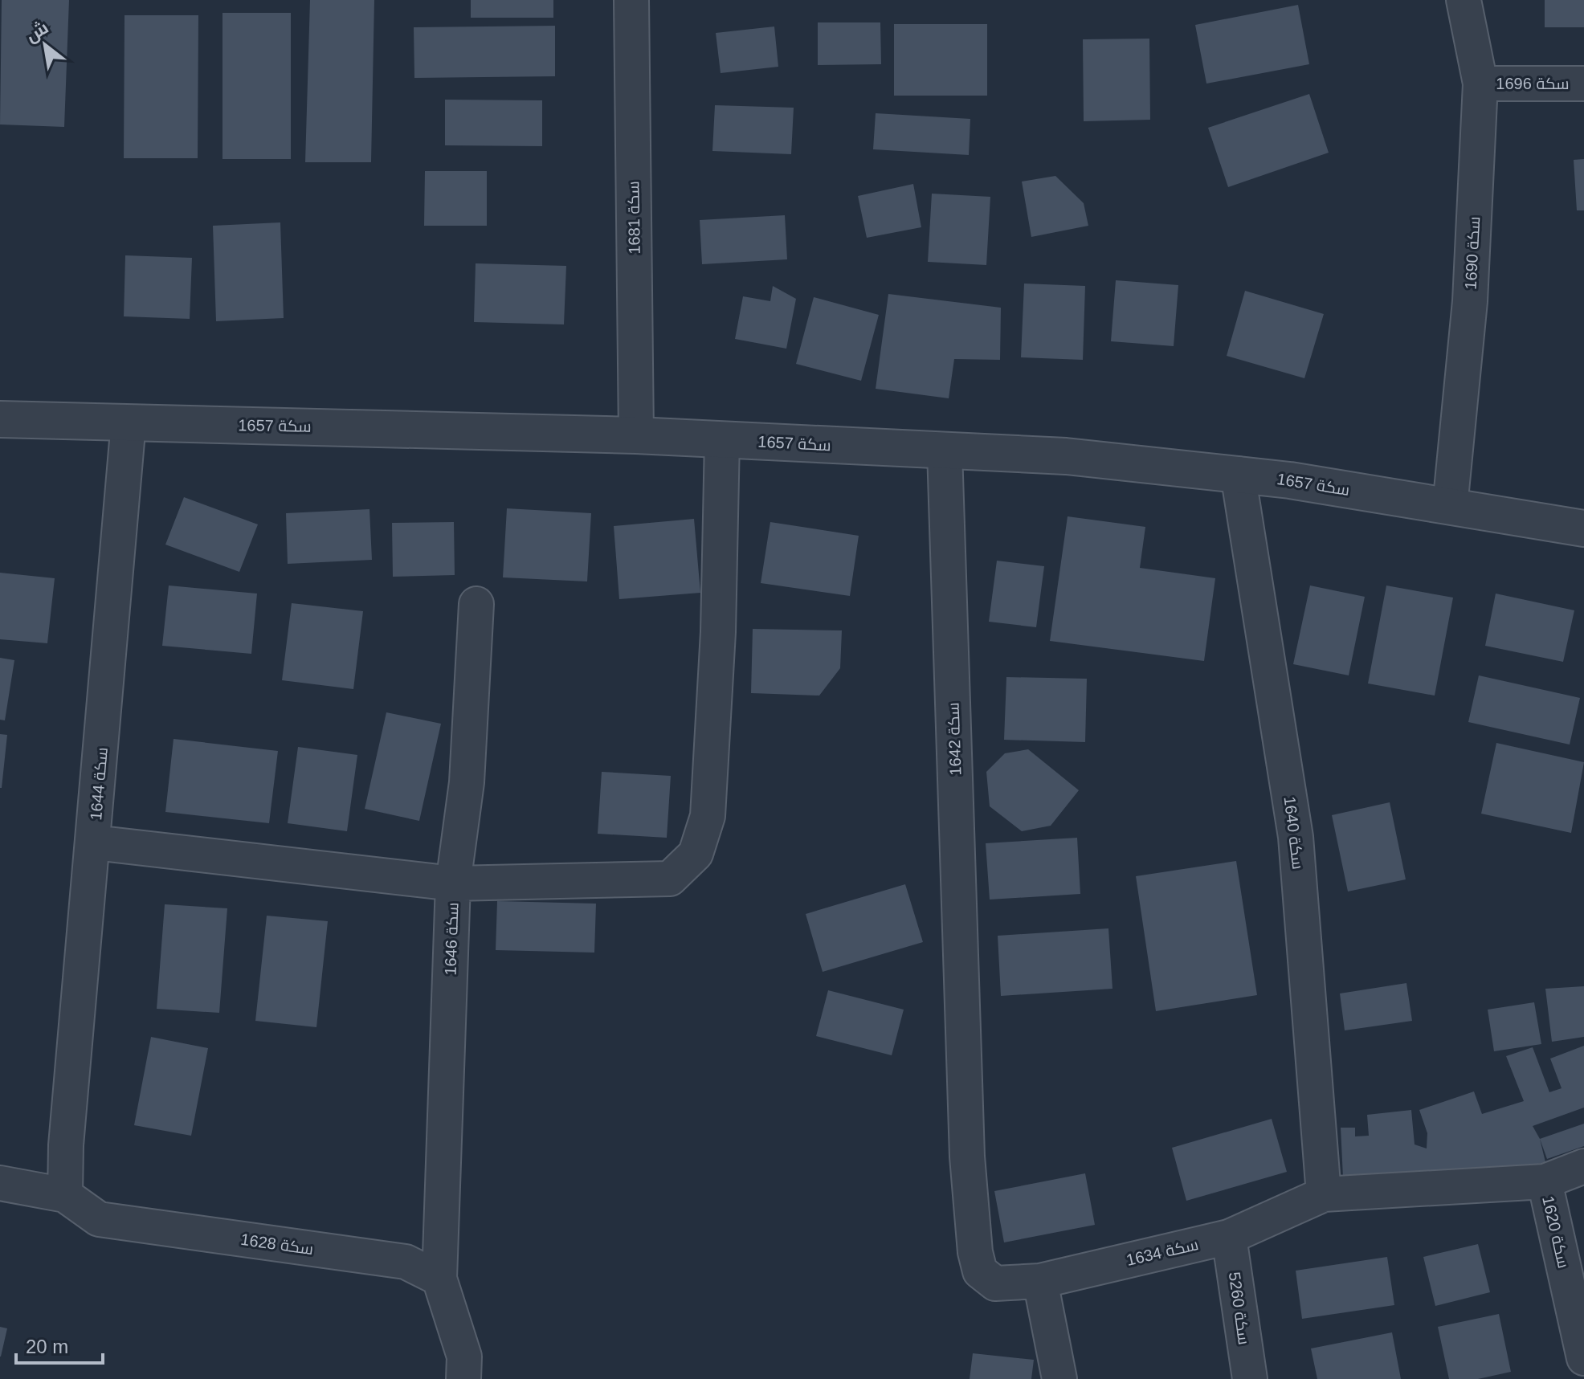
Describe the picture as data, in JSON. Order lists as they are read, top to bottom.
{
  "streets": {
    "street": [
      "سكة 1696",
      "سكة 1681",
      "سكة 1690",
      "سكة 1657",
      "سكة 1642",
      "سكة 1644",
      "سكة 1640",
      "سكة 1646",
      "سكة 1620",
      "سكة 1628",
      "سكة 1634",
      "سكة 5260"
    ]
  },
  "crossings": [
    ["سكة 1696", "سكة 1690"],
    ["سكة 1681", "سكة 1657"],
    ["سكة 1690", "سكة 1657"],
    ["سكة 1657", "سكة 1642"],
    ["سكة 1657", "سكة 1644"],
    ["سكة 1657", "سكة 1640"],
    ["سكة 1642", "سكة 1634"],
    ["سكة 1644", "سكة 1646"],
    ["سكة 1644", "سكة 1628"],
    ["سكة 1640", "سكة 1634"],
    ["سكة 1646", "سكة 1628"],
    ["سكة 1620", "سكة 1634"],
    ["سكة 1634", "سكة 5260"]
  ],
  "scale_bar": "20 m",
  "north": "top left"
}
